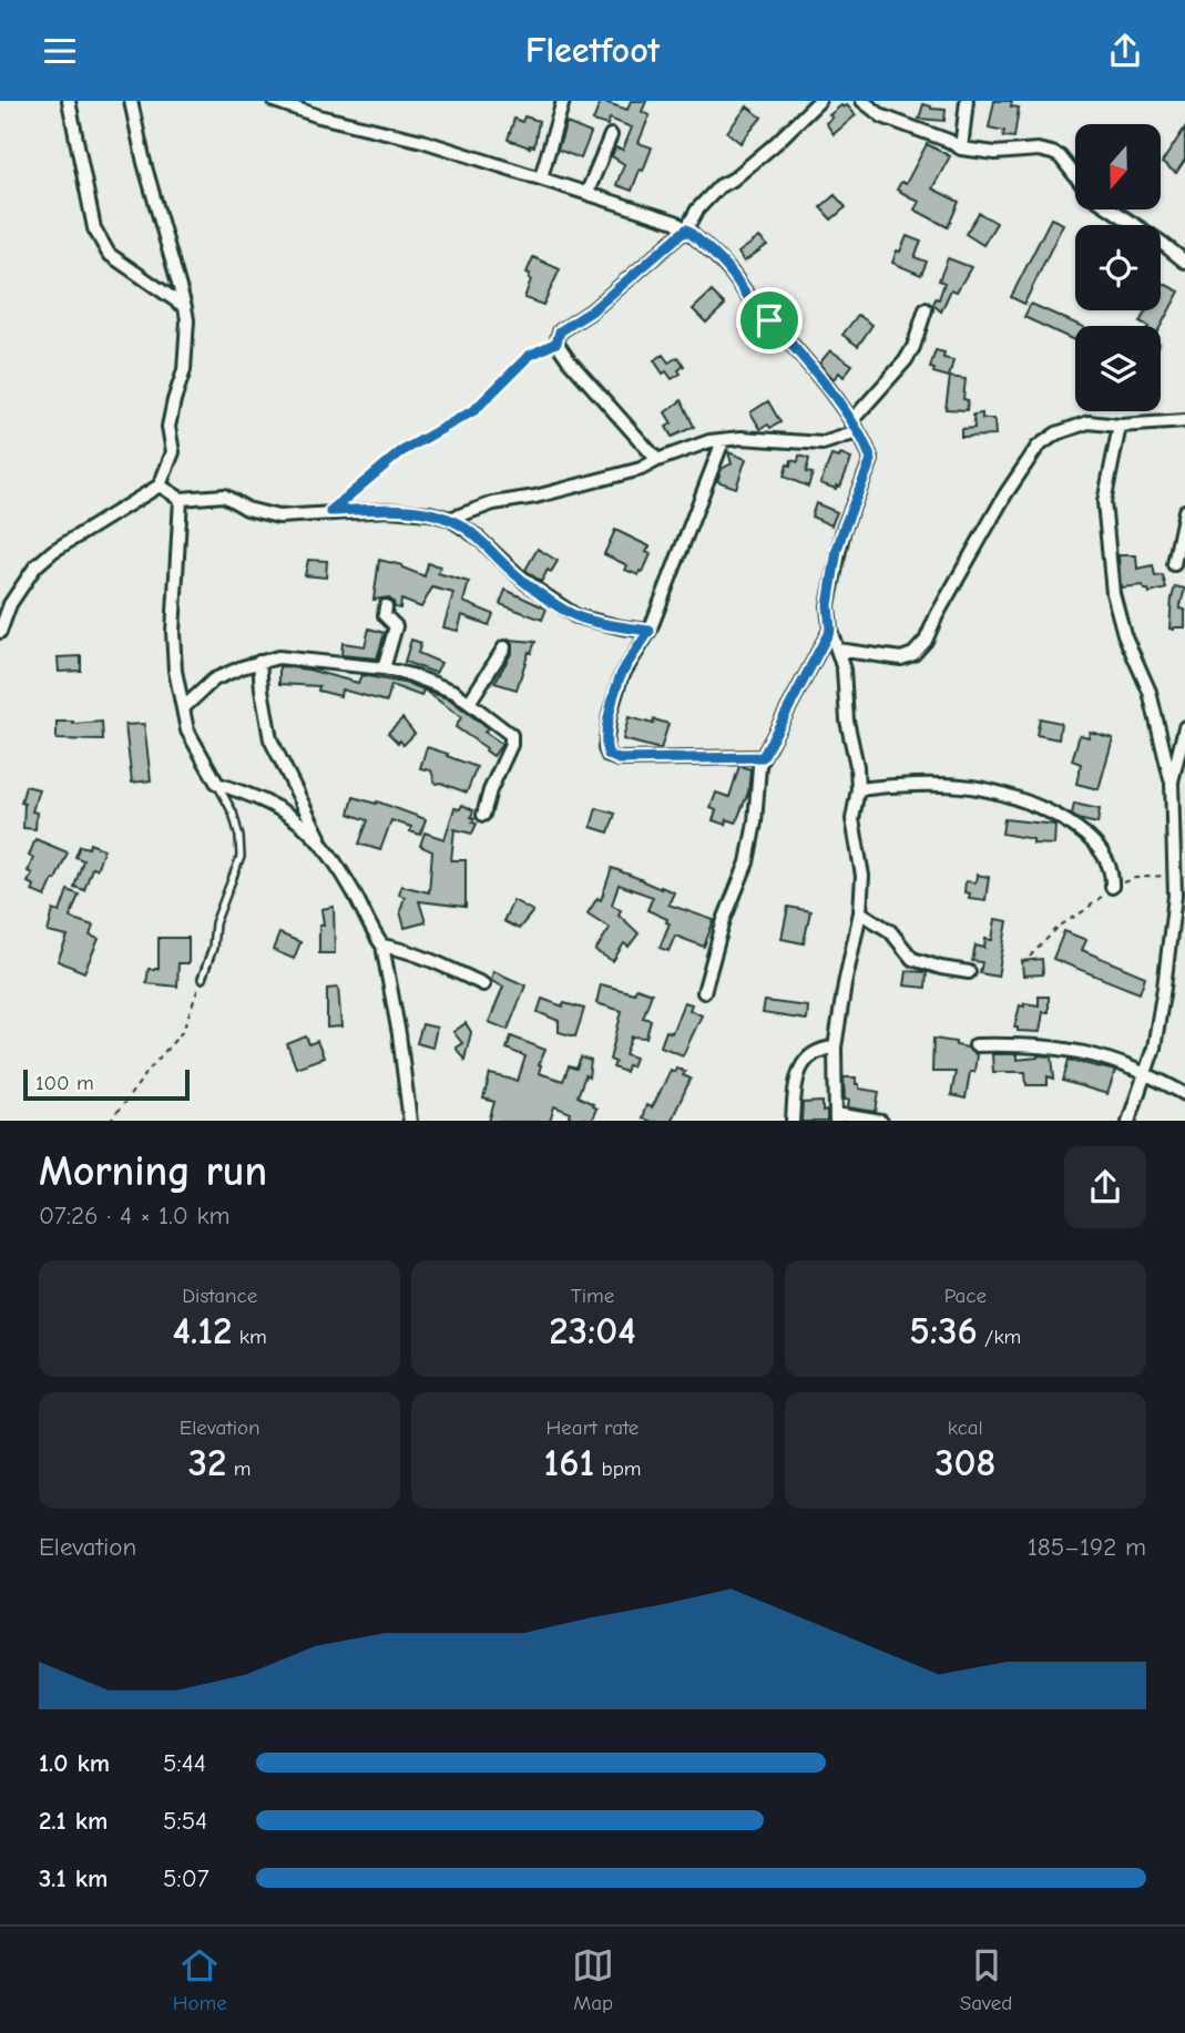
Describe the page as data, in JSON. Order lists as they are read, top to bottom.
{
  "scale_bar": "100 m",
  "north": "bottom",
  "page": {
    "header": "Fleetfoot",
    "scale": "100 m",
    "heading": ["Morning run", "07:26 · 4 × 1.0 km"],
    "stats": [
      ["Distance", "4.12 km"],
      ["Time", "23:04"],
      ["Pace", "5:36 /km"],
      ["Elevation", "32 m"],
      ["Heart rate", "161 bpm"],
      ["kcal", "308"]
    ],
    "chart": ["Elevation", "185–192 m"],
    "list": [
      {
        "name": "1.0 km",
        "note": "5:44"
      },
      {
        "name": "2.1 km",
        "note": "5:54"
      },
      {
        "name": "3.1 km",
        "note": "5:07"
      }
    ],
    "tabs": ["Home", "Map", "Saved"]
  }
}
